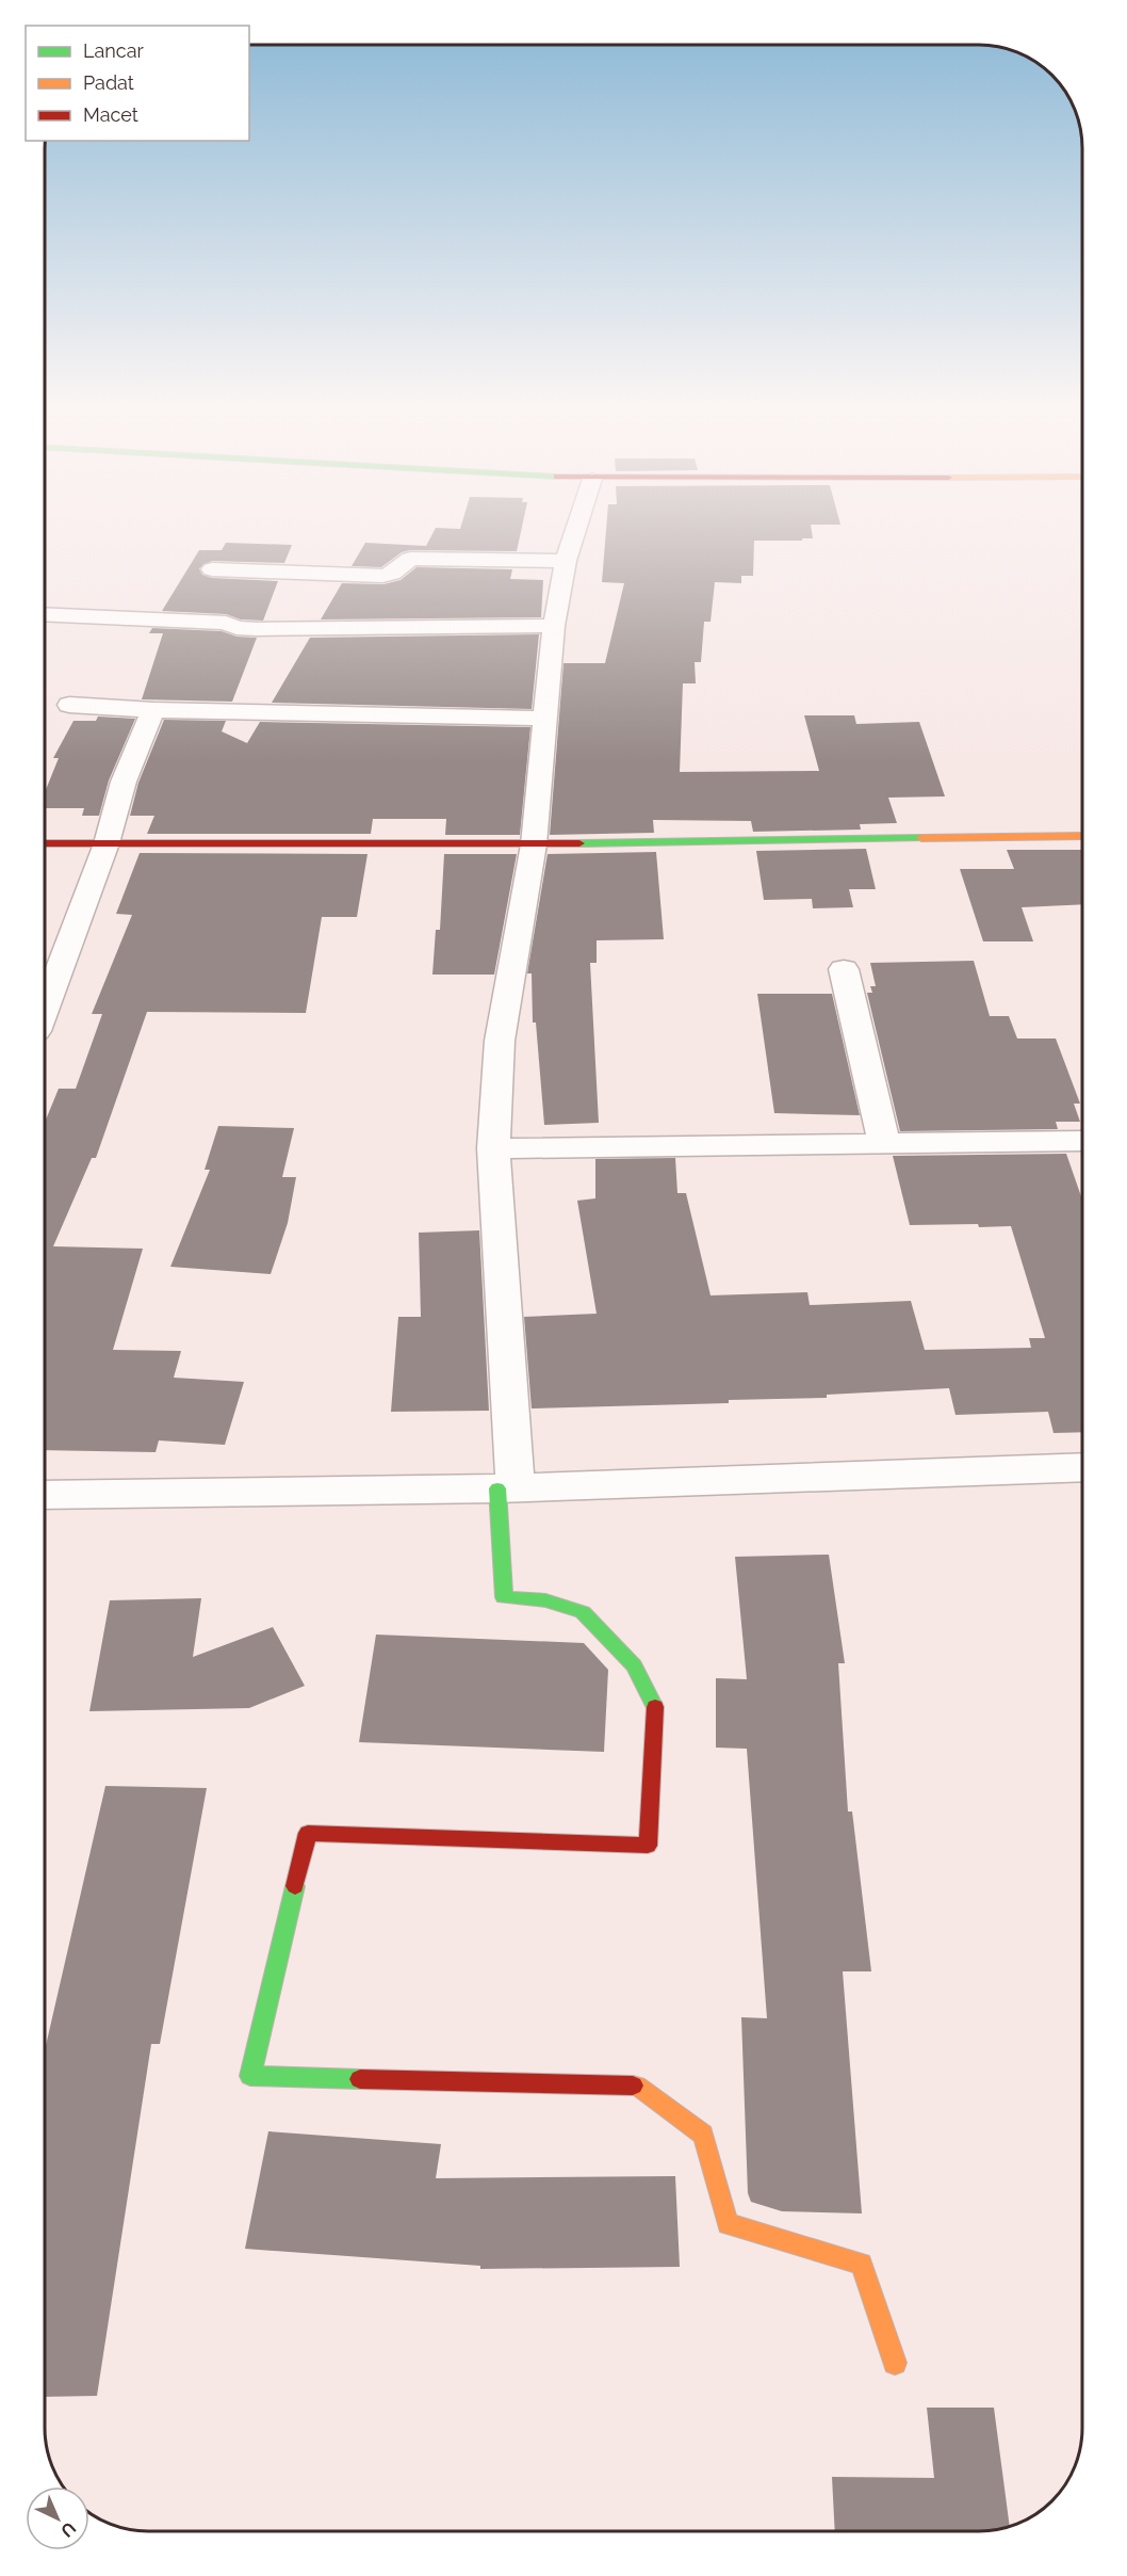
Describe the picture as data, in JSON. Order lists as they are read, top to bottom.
{
  "legend": ["Lancar", "Padat", "Macet"],
  "north": "bottom right"
}
